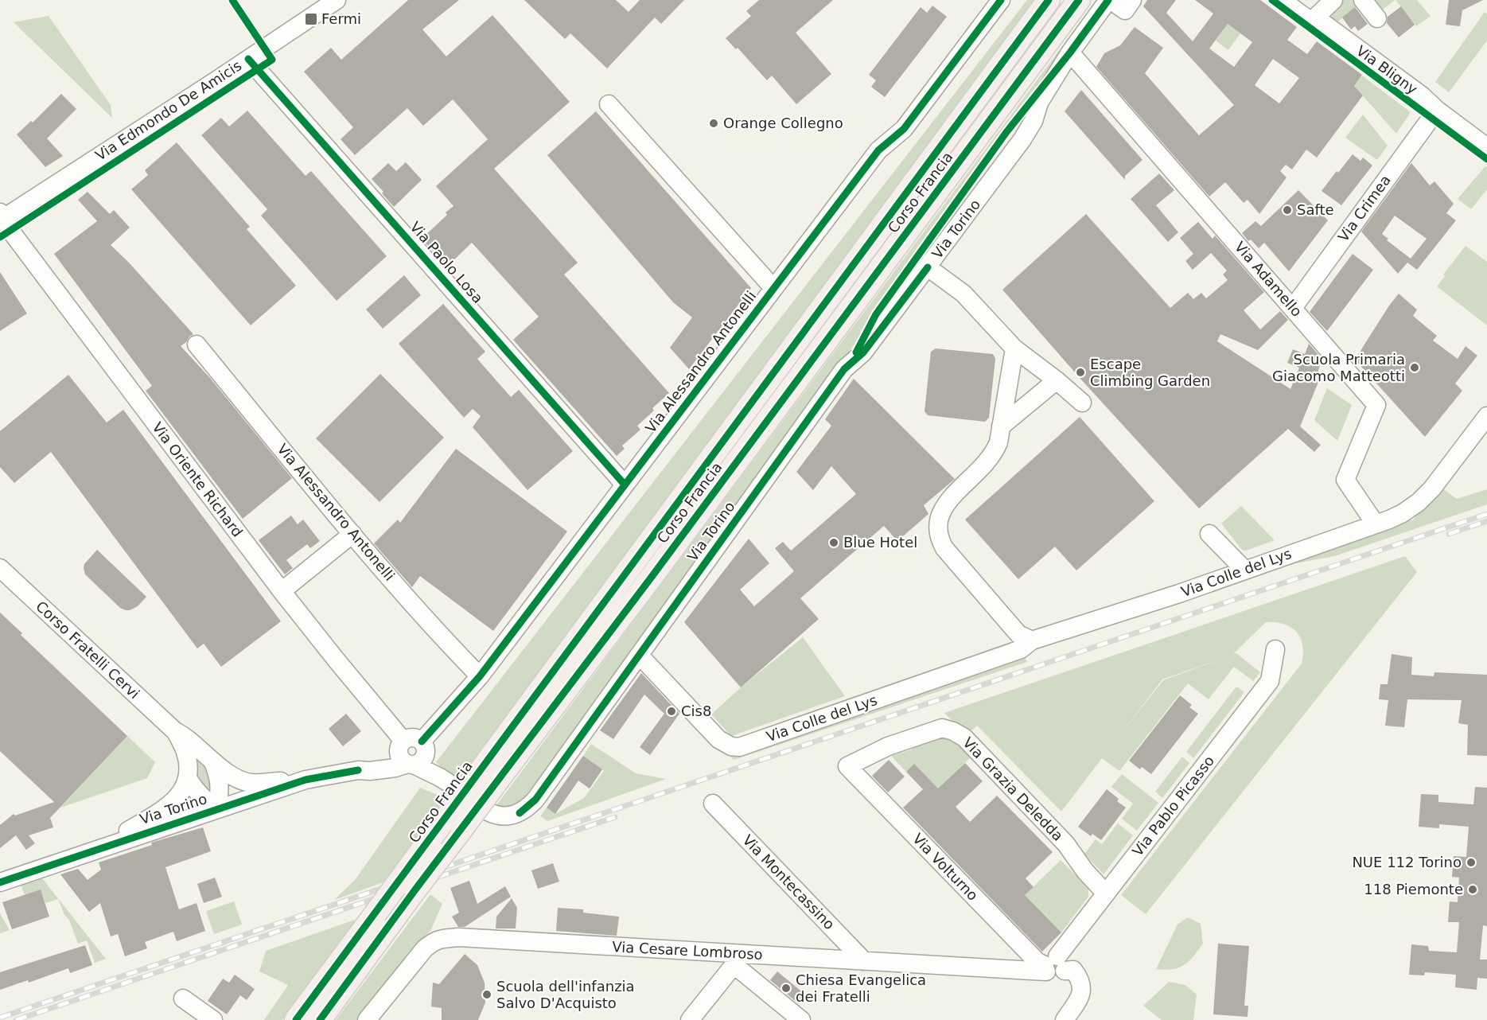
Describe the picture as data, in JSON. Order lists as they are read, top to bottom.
{
  "streets": {
    "main road": ["Corso Francia"],
    "street": [
      "Via Bligny",
      "Via Edmondo De Amicis",
      "Via Crimea",
      "Via Torino",
      "Via Paolo Losa",
      "Via Adamello",
      "Via Alessandro Antonelli",
      "Via Oriente Richard",
      "Via Colle del Lys",
      "Corso Fratelli Cervi",
      "Via Grazia Deledda",
      "Via Pablo Picasso",
      "Via Volturno",
      "Via Montecassino",
      "Via Cesare Lombroso"
    ]
  },
  "crossings": [
    ["Via Bligny", "Via Crimea"],
    ["Via Edmondo De Amicis", "Via Paolo Losa"],
    ["Via Edmondo De Amicis", "Via Oriente Richard"],
    ["Via Crimea", "Via Adamello"],
    ["Via Torino", "Via Adamello"],
    ["Via Torino", "Via Alessandro Antonelli"],
    ["Via Torino", "Via Oriente Richard"],
    ["Via Torino", "Via Colle del Lys"],
    ["Via Torino", "Corso Fratelli Cervi"],
    ["Via Paolo Losa", "Via Alessandro Antonelli"],
    ["Via Adamello", "Via Colle del Lys"],
    ["Via Alessandro Antonelli", "Via Oriente Richard"],
    ["Via Grazia Deledda", "Via Pablo Picasso"],
    ["Via Grazia Deledda", "Via Volturno"],
    ["Via Pablo Picasso", "Via Volturno"],
    ["Via Pablo Picasso", "Via Cesare Lombroso"],
    ["Via Volturno", "Via Cesare Lombroso"],
    ["Via Montecassino", "Via Cesare Lombroso"]
  ],
  "places": {
    "transit": ["Fermi"],
    "other": [
      "Orange Collegno",
      "Safte",
      "Scuola Primaria Giacomo Matteotti",
      "Escape Climbing Garden",
      "Blue Hotel",
      "Cis8",
      "NUE 112 Torino",
      "118 Piemonte",
      "Chiesa Evangelica dei Fratelli",
      "Scuola dell'infanzia Salvo D'Acquisto"
    ]
  }
}
